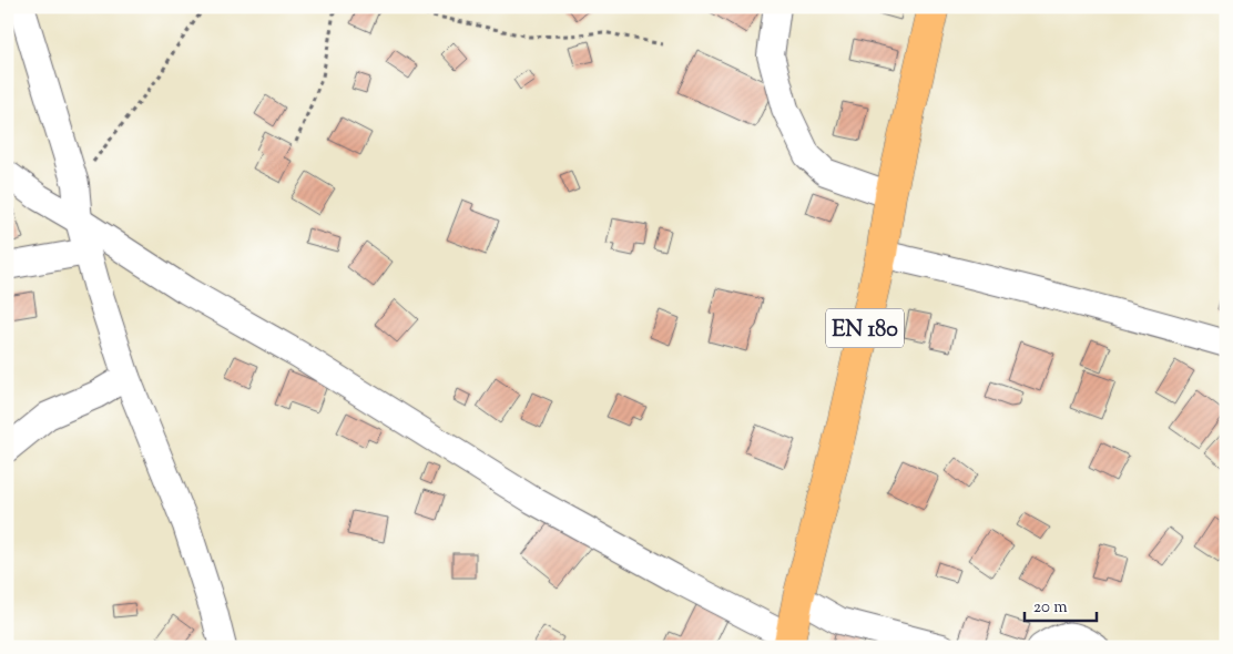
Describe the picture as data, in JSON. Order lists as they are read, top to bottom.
{
  "streets": {
    "main road": ["EN 180"]
  },
  "scale_bar": "20 m"
}
